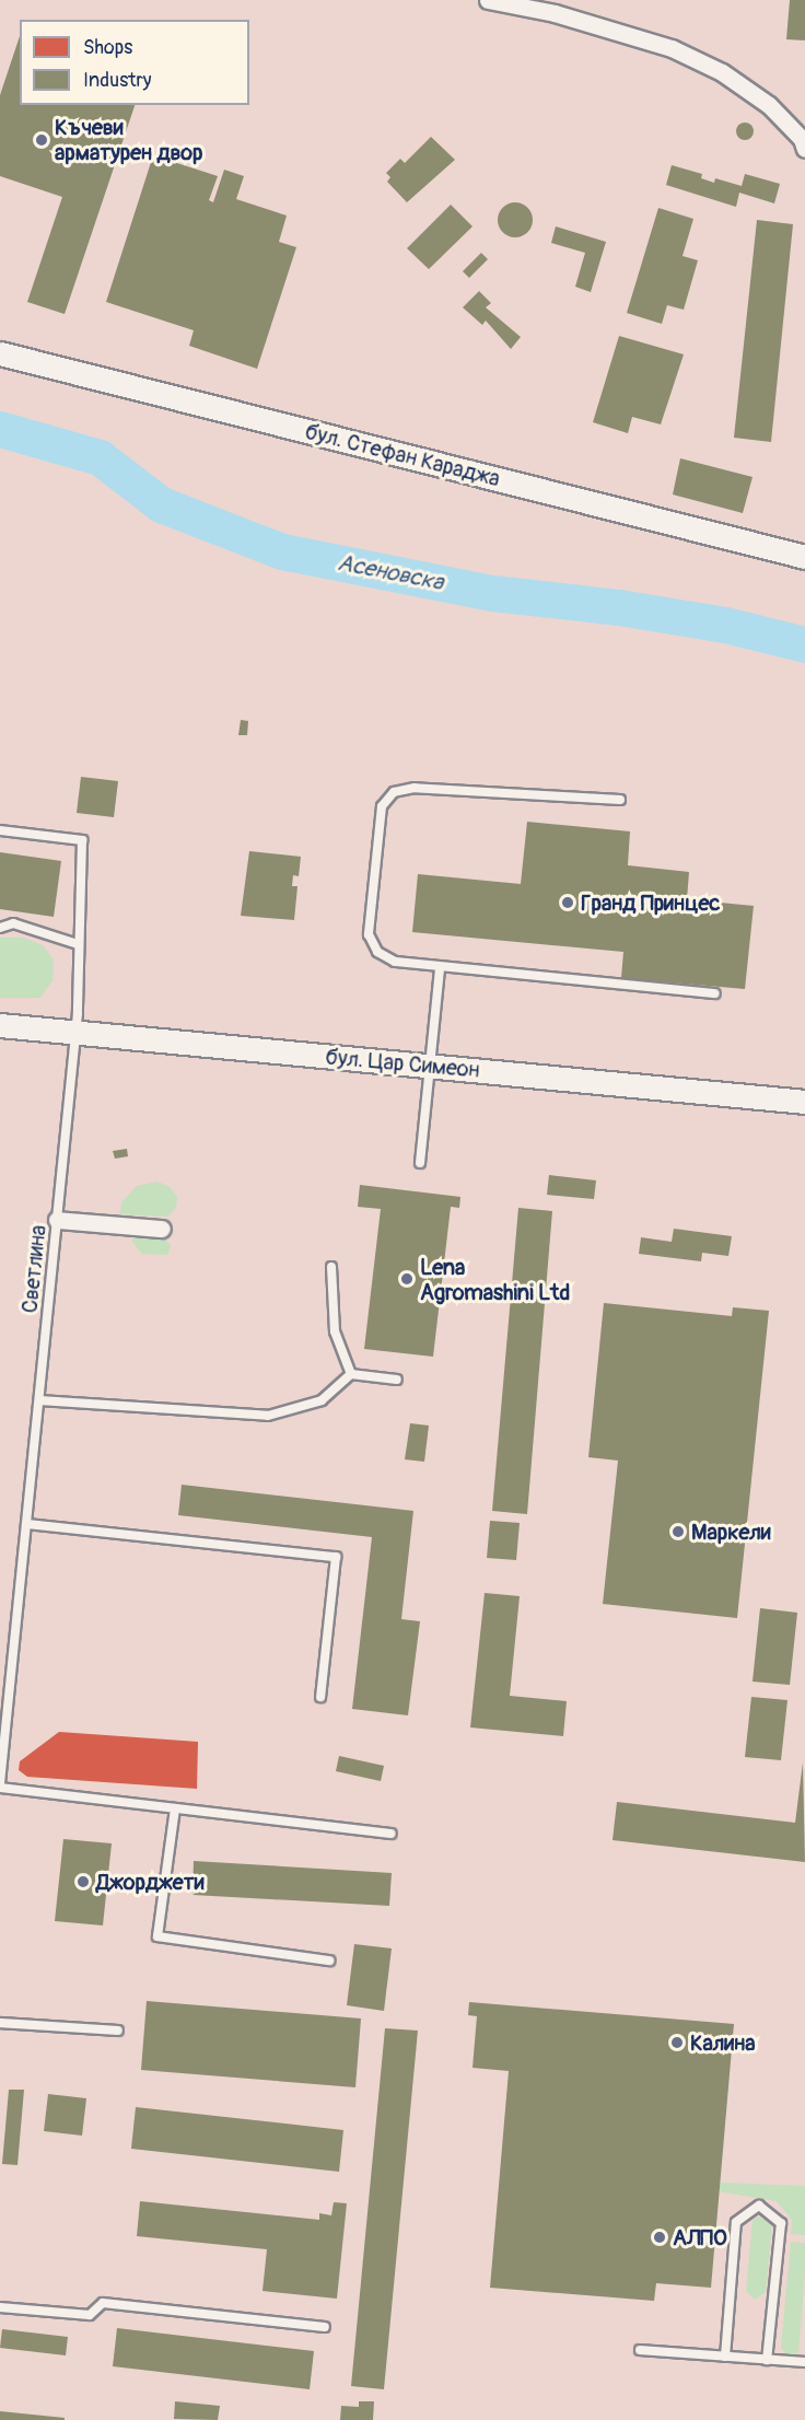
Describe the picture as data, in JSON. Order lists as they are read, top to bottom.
{
  "streets": {
    "main road": ["бул. Стефан Караджа", "бул. Цар Симеон"],
    "lane": ["Светлина"]
  },
  "crossings": [
    ["бул. Цар Симеон", "Светлина"]
  ],
  "water": ["Асеновска"],
  "places": [
    "Къчеви арматурен двор",
    "Гранд Принцес",
    "Lena Agromashini Ltd",
    "Маркели",
    "Джорджети",
    "Калина",
    "АЛПО"
  ],
  "legend": ["Shops", "Industry"]
}
